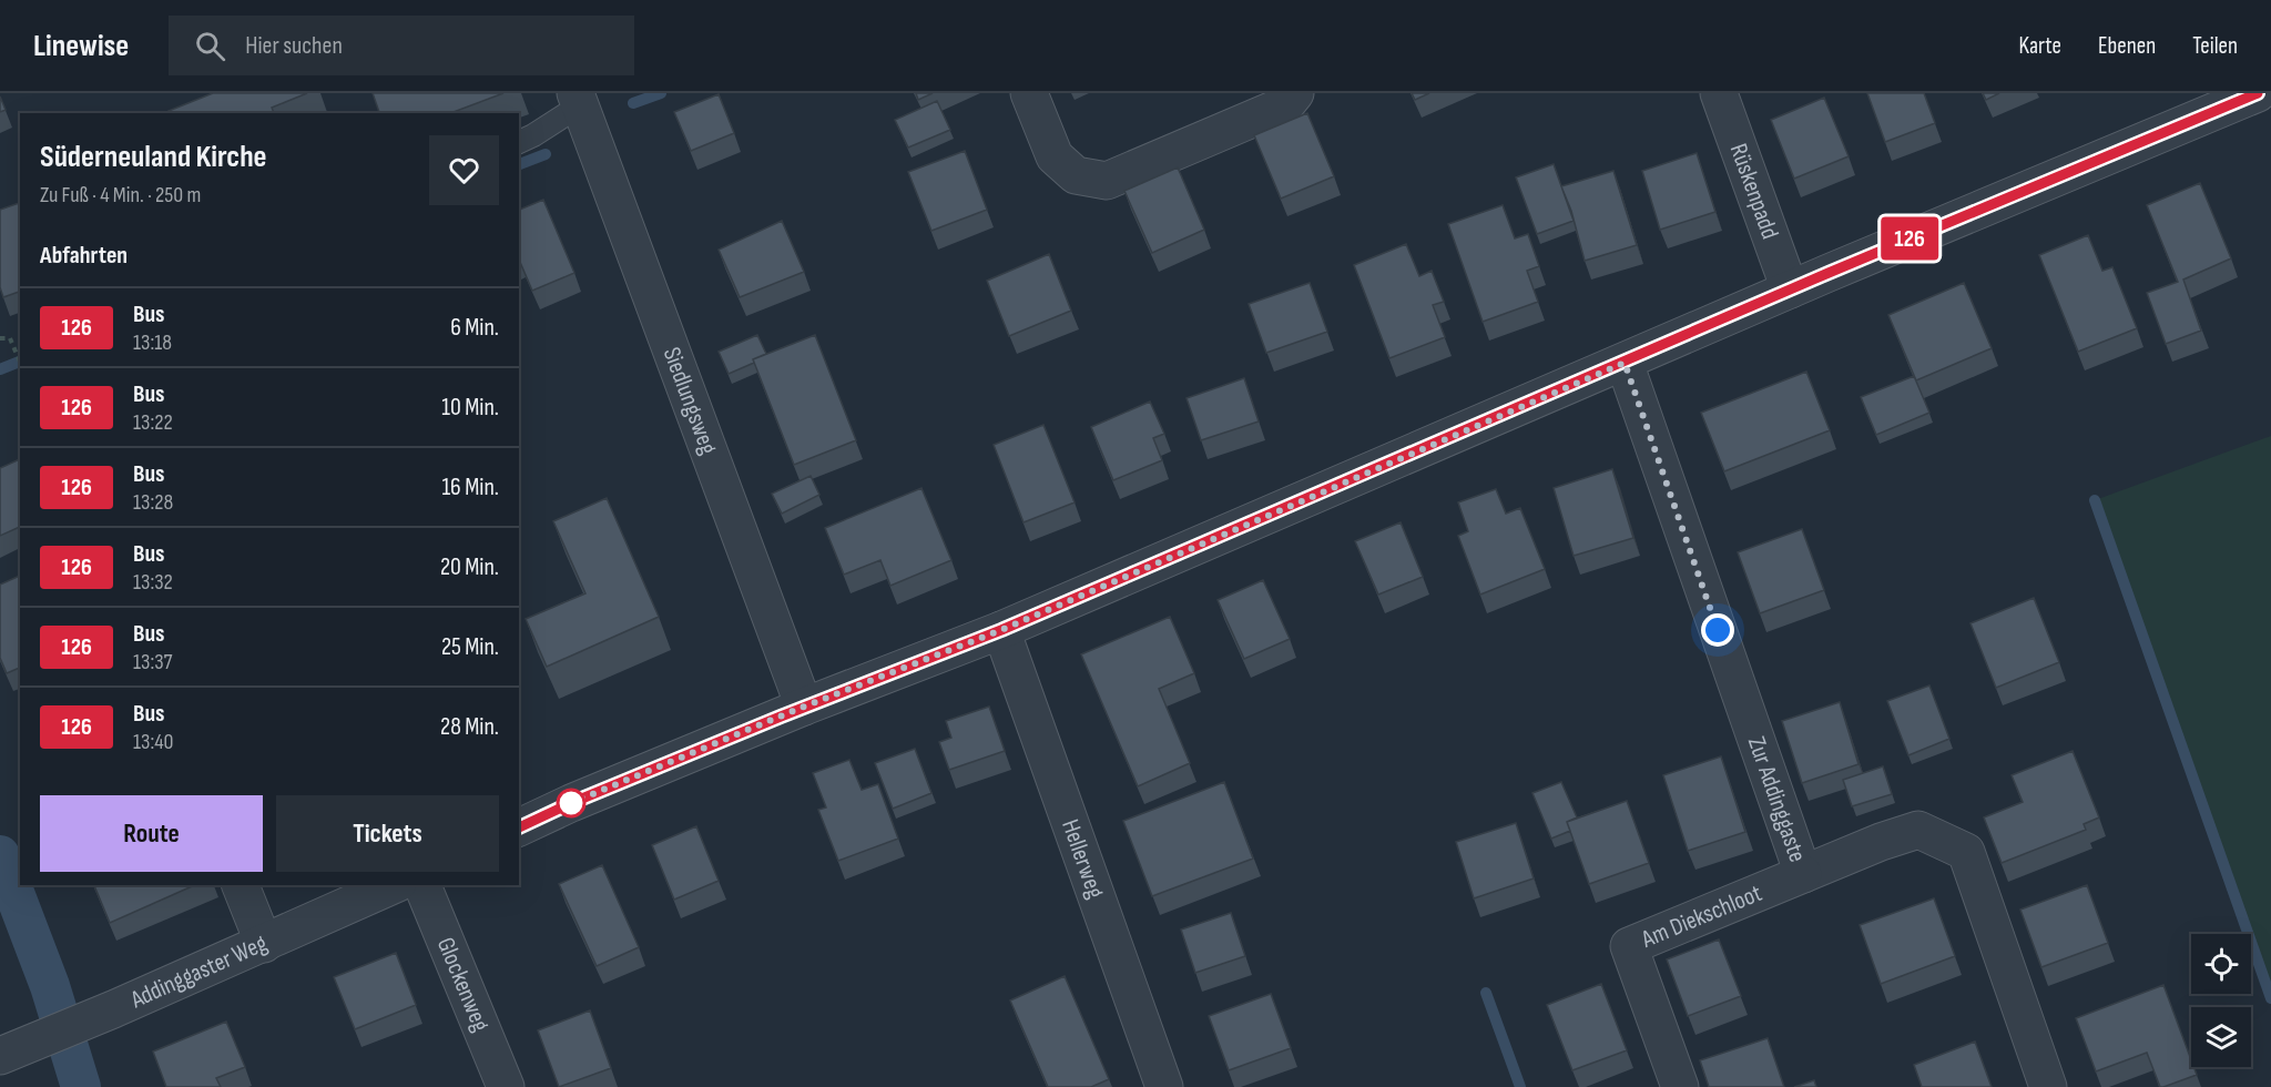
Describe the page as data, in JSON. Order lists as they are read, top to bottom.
{
  "streets": {
    "street": [
      "Rüskenpadd",
      "Siedlungsweg",
      "Zur Addinggaste",
      "Hellerweg",
      "Am Diekschloot",
      "Addinggaster Weg",
      "Glockenweg"
    ]
  },
  "crossings": [
    ["Zur Addinggaste", "Am Diekschloot"]
  ],
  "lines": ["bus line 126"],
  "page": {
    "header": "Linewise",
    "search": "Hier suchen",
    "nav": ["Karte", "Ebenen", "Teilen"],
    "on_map": "126",
    "heading": [
      ["Süderneuland Kirche", "Zu Fuß · 4 Min. · 250 m"],
      "Abfahrten"
    ],
    "list": [
      {
        "mark": "126",
        "name": "Bus",
        "note": "13:18",
        "value": "6 Min."
      },
      {
        "mark": "126",
        "name": "Bus",
        "note": "13:22",
        "value": "10 Min."
      },
      {
        "mark": "126",
        "name": "Bus",
        "note": "13:28",
        "value": "16 Min."
      },
      {
        "mark": "126",
        "name": "Bus",
        "note": "13:32",
        "value": "20 Min."
      },
      {
        "mark": "126",
        "name": "Bus",
        "note": "13:37",
        "value": "25 Min."
      },
      {
        "mark": "126",
        "name": "Bus",
        "note": "13:40",
        "value": "28 Min."
      }
    ],
    "buttons": ["Route", "Tickets"]
  }
}
